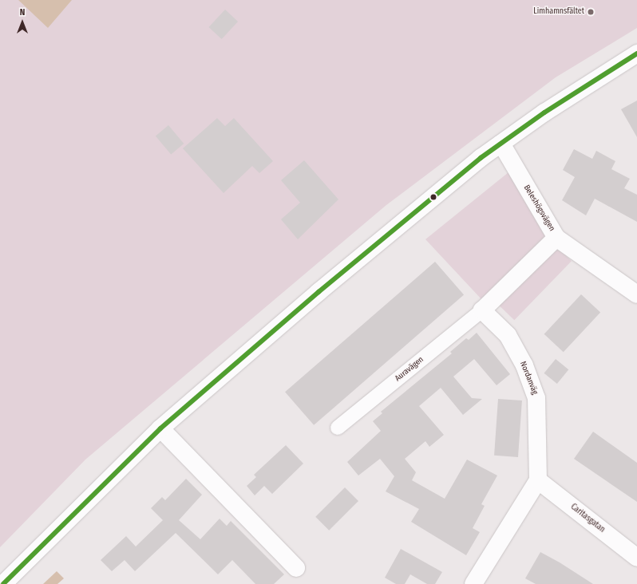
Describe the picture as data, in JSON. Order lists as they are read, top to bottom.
{
  "streets": {
    "street": [
      "Beleshögsvägen",
      "Auravägen",
      "Nordanväg",
      "Caritasgatan"
    ]
  },
  "crossings": [
    ["Auravägen", "Nordanväg"],
    ["Nordanväg", "Caritasgatan"]
  ],
  "places": ["Limhamnsfältet"],
  "north": "top"
}
